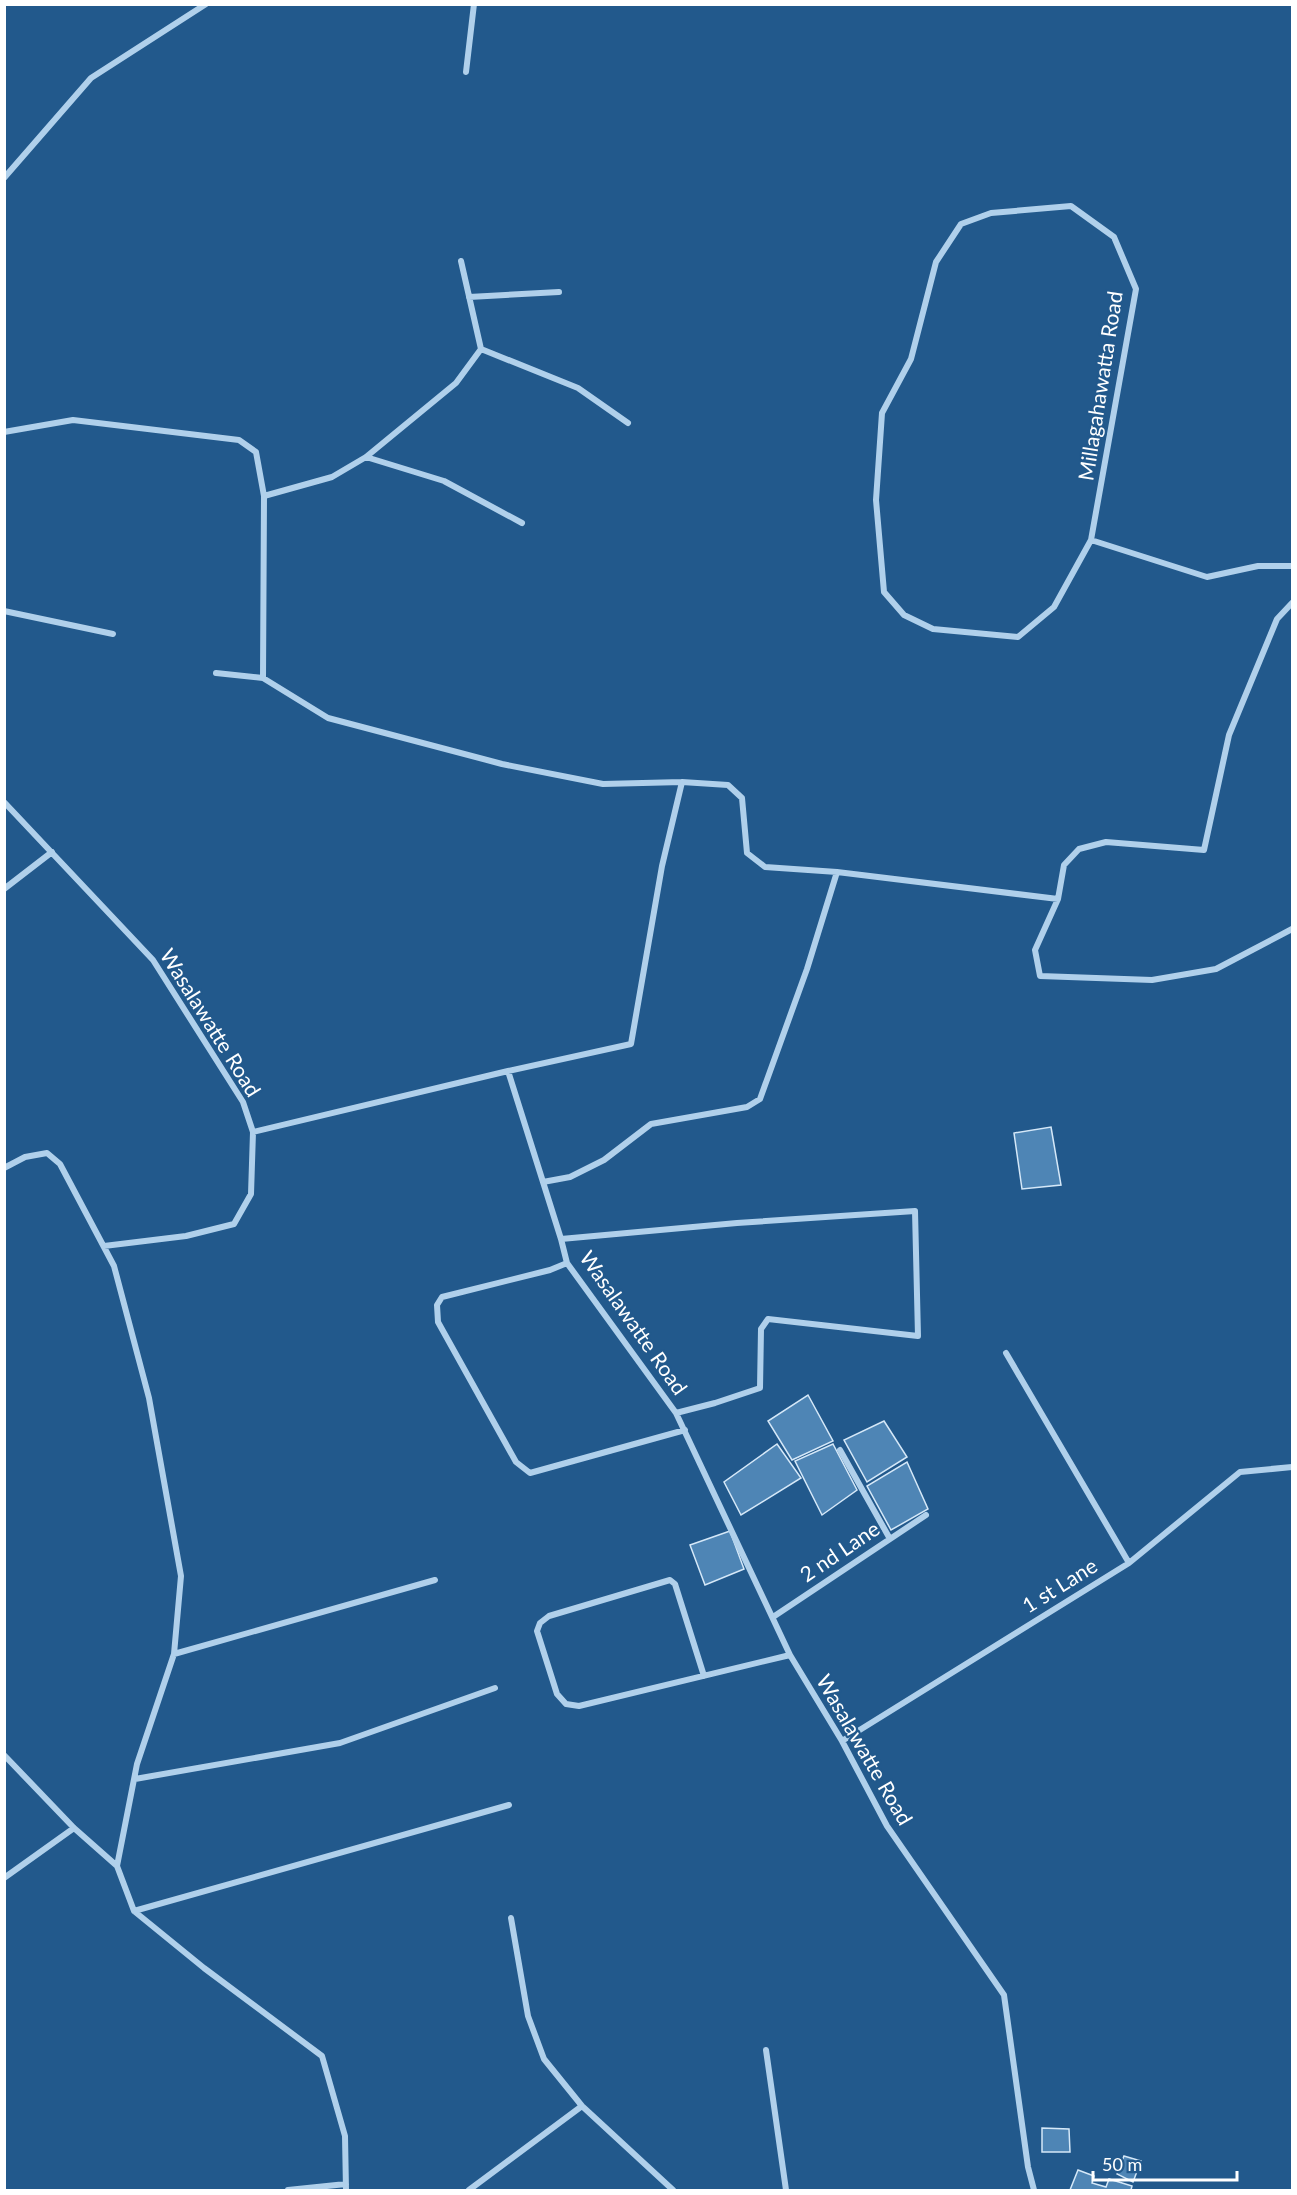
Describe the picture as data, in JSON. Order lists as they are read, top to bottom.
{
  "streets": {
    "street": [
      "Millagahawatta Road",
      "Wasalawatte Road",
      "2 nd Lane",
      "1 st Lane"
    ]
  },
  "crossings": [
    ["Wasalawatte Road", "2 nd Lane"],
    ["Wasalawatte Road", "1 st Lane"]
  ],
  "scale_bar": "50 m"
}
